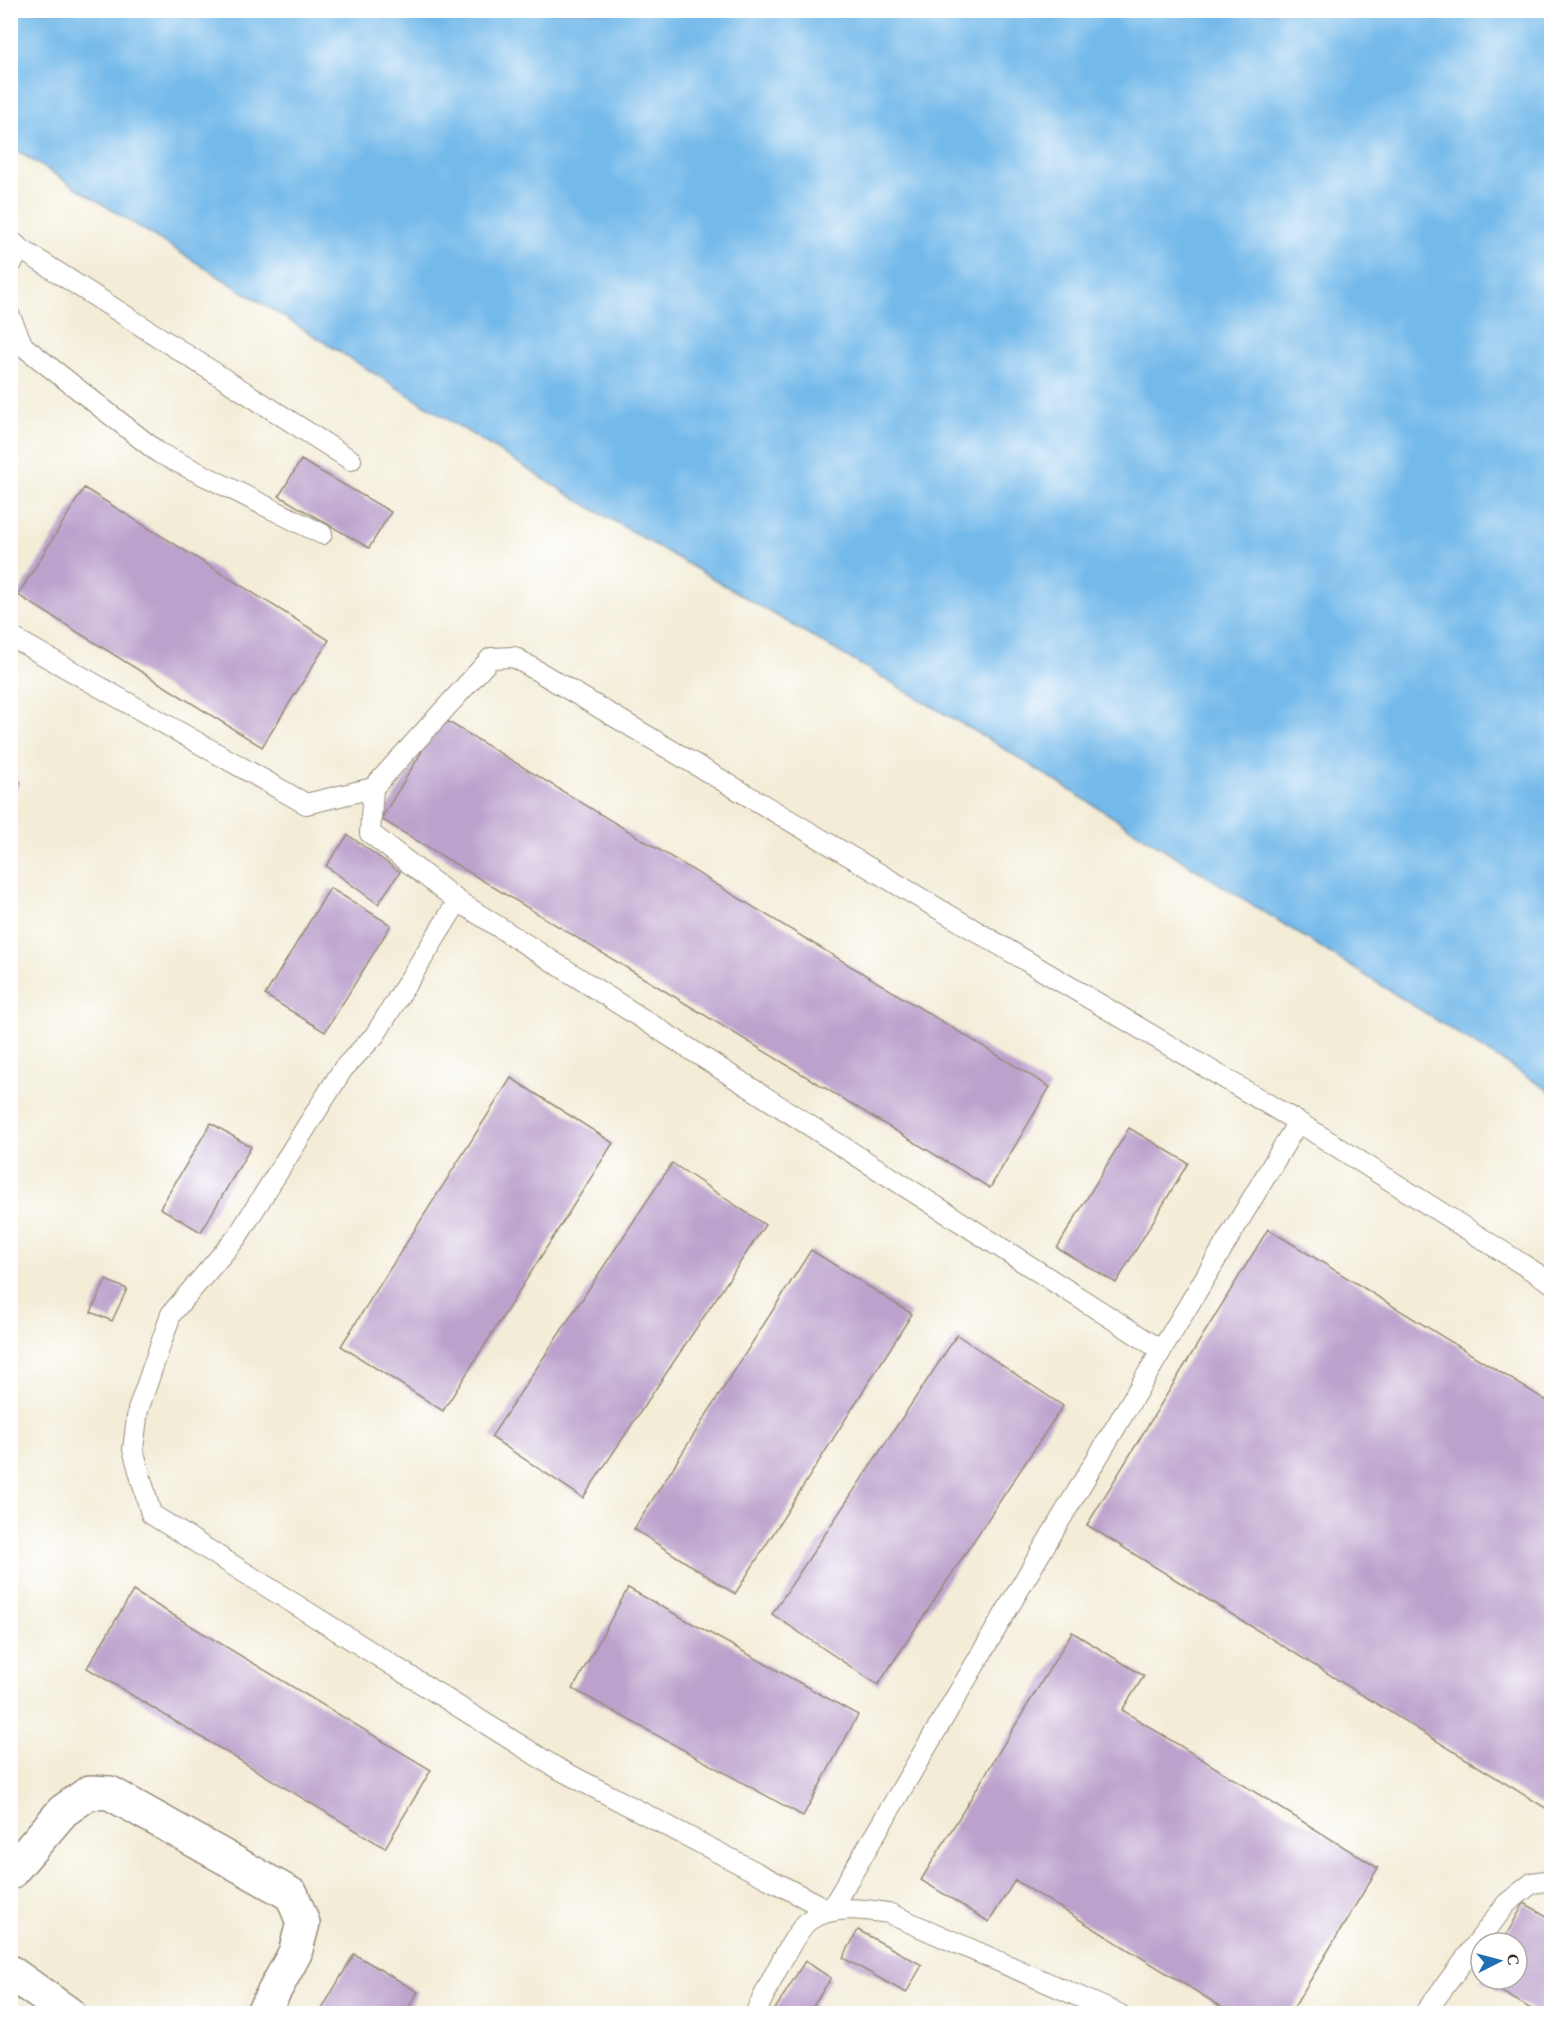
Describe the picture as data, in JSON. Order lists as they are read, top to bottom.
{
  "north": "right"
}
